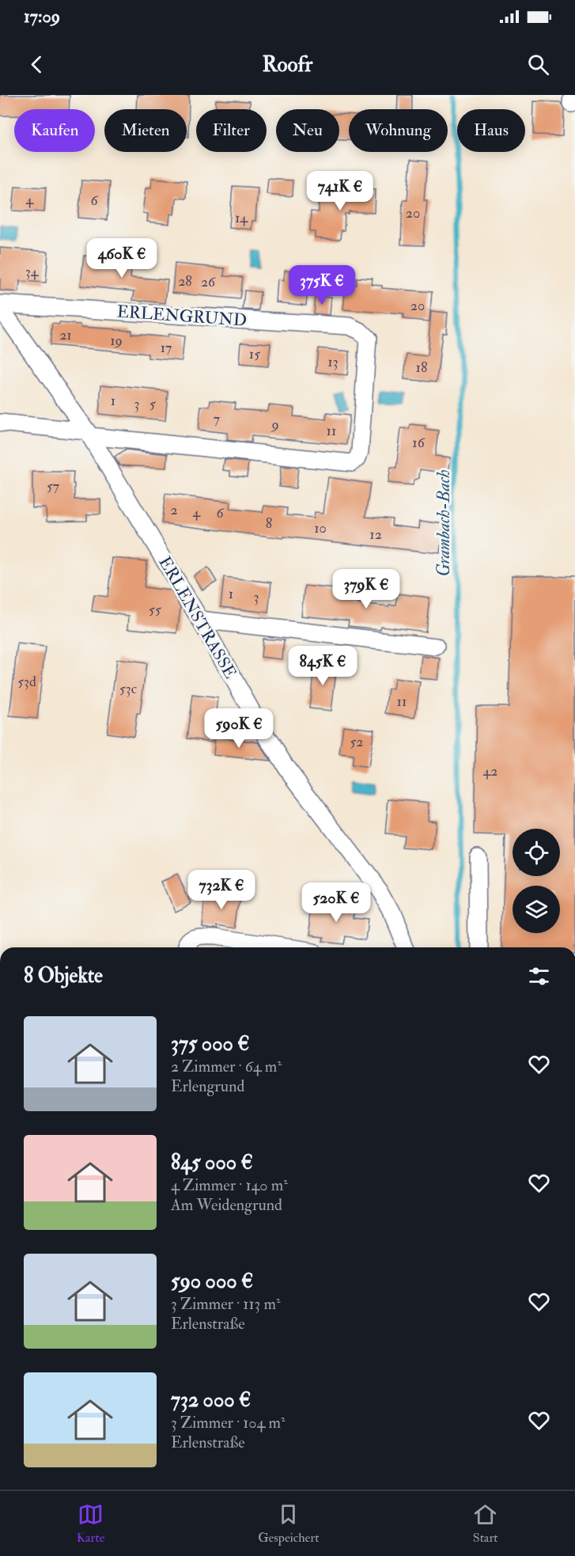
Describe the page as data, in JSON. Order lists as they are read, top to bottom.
{
  "streets": {
    "street": ["ERLENGRUND", "ERLENSTRASSE"]
  },
  "crossings": [
    ["ERLENGRUND", "ERLENSTRASSE"]
  ],
  "water": ["Grambach-Bach"],
  "house_numbers": [
    "4",
    "6",
    "20",
    "14",
    "34",
    "28",
    "26",
    "20",
    "21",
    "19",
    "17",
    "15",
    "13",
    "18",
    "1",
    "3",
    "5",
    "7",
    "9",
    "11",
    "16",
    "57",
    "2",
    "4",
    "6",
    "8",
    "10",
    "12",
    "1",
    "3",
    "55",
    "53d",
    "53c",
    "11",
    "52",
    "42"
  ],
  "page": {
    "status": "17:09",
    "header": "Roofr",
    "chip": [
      "Kaufen",
      "Mieten",
      "Filter",
      "Neu",
      "Wohnung",
      "Haus"
    ],
    "price": [
      "741K €",
      "460K €",
      "375K €",
      "379K €",
      "845K €",
      "590K €",
      "732K €",
      "520K €"
    ],
    "heading": "8 Objekte",
    "list": [
      {
        "name": "375 000 €",
        "note": "2 Zimmer · 64 m² · Erlengrund"
      },
      {
        "name": "845 000 €",
        "note": "4 Zimmer · 140 m² · Am Weidengrund"
      },
      {
        "name": "590 000 €",
        "note": "3 Zimmer · 113 m² · Erlenstraße"
      },
      {
        "name": "732 000 €",
        "note": "3 Zimmer · 104 m² · Erlenstraße"
      }
    ],
    "tabs": ["Karte", "Gespeichert", "Start"]
  }
}
